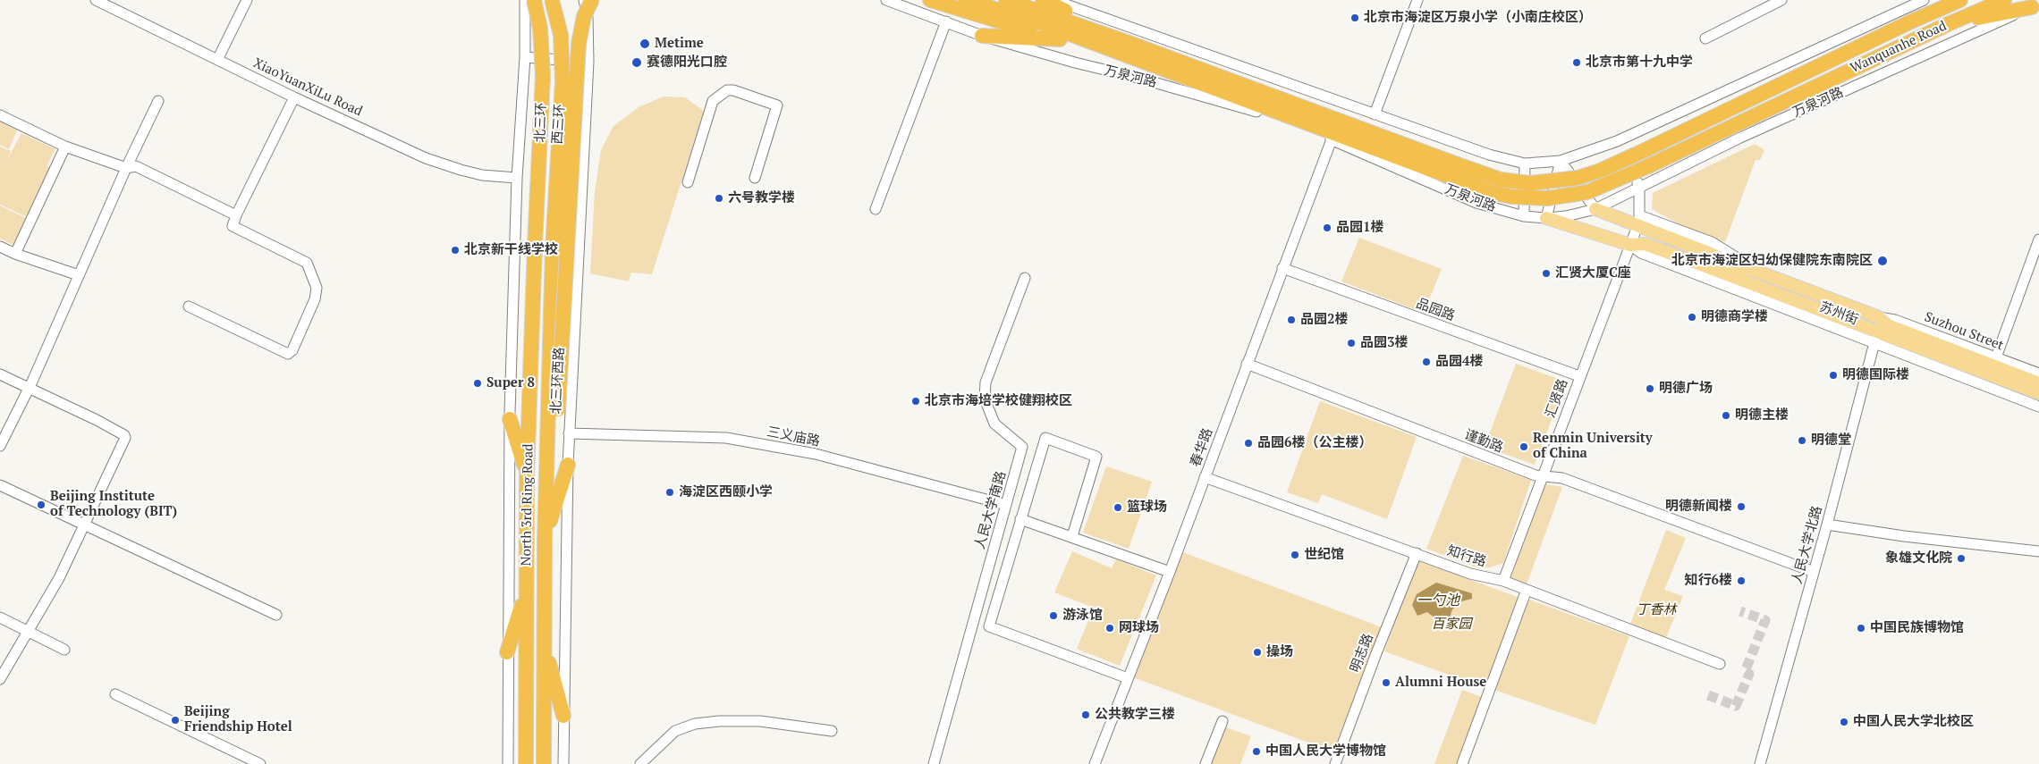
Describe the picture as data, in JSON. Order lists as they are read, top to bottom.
{
  "streets": {
    "highway": [
      "Wanquanhe Road",
      "万泉河路",
      "北三环",
      "西三环",
      "North 3rd Ring Road"
    ],
    "main road": ["苏州街"],
    "street": [
      "XiaoYuanXiLu Road",
      "品园路",
      "Suzhou Street",
      "北三环西路",
      "汇贤路",
      "三义庙路",
      "谨勤路",
      "春华路",
      "人民大学南路",
      "人民大学北路",
      "知行路",
      "明志路"
    ]
  },
  "crossings": [
    ["Wanquanhe Road", "万泉河路"],
    ["万泉河路", "苏州街"],
    ["万泉河路", "春华路"],
    ["北三环", "North 3rd Ring Road"],
    ["西三环", "North 3rd Ring Road"],
    ["品园路", "汇贤路"],
    ["品园路", "春华路"],
    ["苏州街", "Suzhou Street"],
    ["苏州街", "汇贤路"],
    ["苏州街", "人民大学北路"],
    ["北三环西路", "三义庙路"],
    ["汇贤路", "谨勤路"],
    ["汇贤路", "知行路"],
    ["三义庙路", "人民大学南路"],
    ["谨勤路", "春华路"],
    ["谨勤路", "人民大学北路"],
    ["春华路", "知行路"],
    ["知行路", "明志路"]
  ],
  "water": ["一勺池"],
  "parks": ["丁香林", "百家园"],
  "places": [
    "北京市海淀区万泉小学（小南庄校区）",
    "Metime",
    "赛德阳光口腔",
    "北京市第十九中学",
    "六号教学楼",
    "品园1楼",
    "北京新干线学校",
    "北京市海淀区妇幼保健院东南院区",
    "汇贤大厦C座",
    "明德商学楼",
    "品园2楼",
    "品园3楼",
    "品园4楼",
    "明德国际楼",
    "Super 8",
    "明德广场",
    "北京市海培学校健翔校区",
    "明德主楼",
    "明德堂",
    "品园6楼（公主楼）",
    "Renmin University of China",
    "海淀区西颐小学",
    "Beijing Institute of Technology (BIT)",
    "明德新闻楼",
    "篮球场",
    "世纪馆",
    "象雄文化院",
    "知行6楼",
    "游泳馆",
    "网球场",
    "中国民族博物馆",
    "操场",
    "Alumni House",
    "公共教学三楼",
    "Beijing Friendship Hotel",
    "中国人民大学北校区",
    "中国人民大学博物馆"
  ]
}
